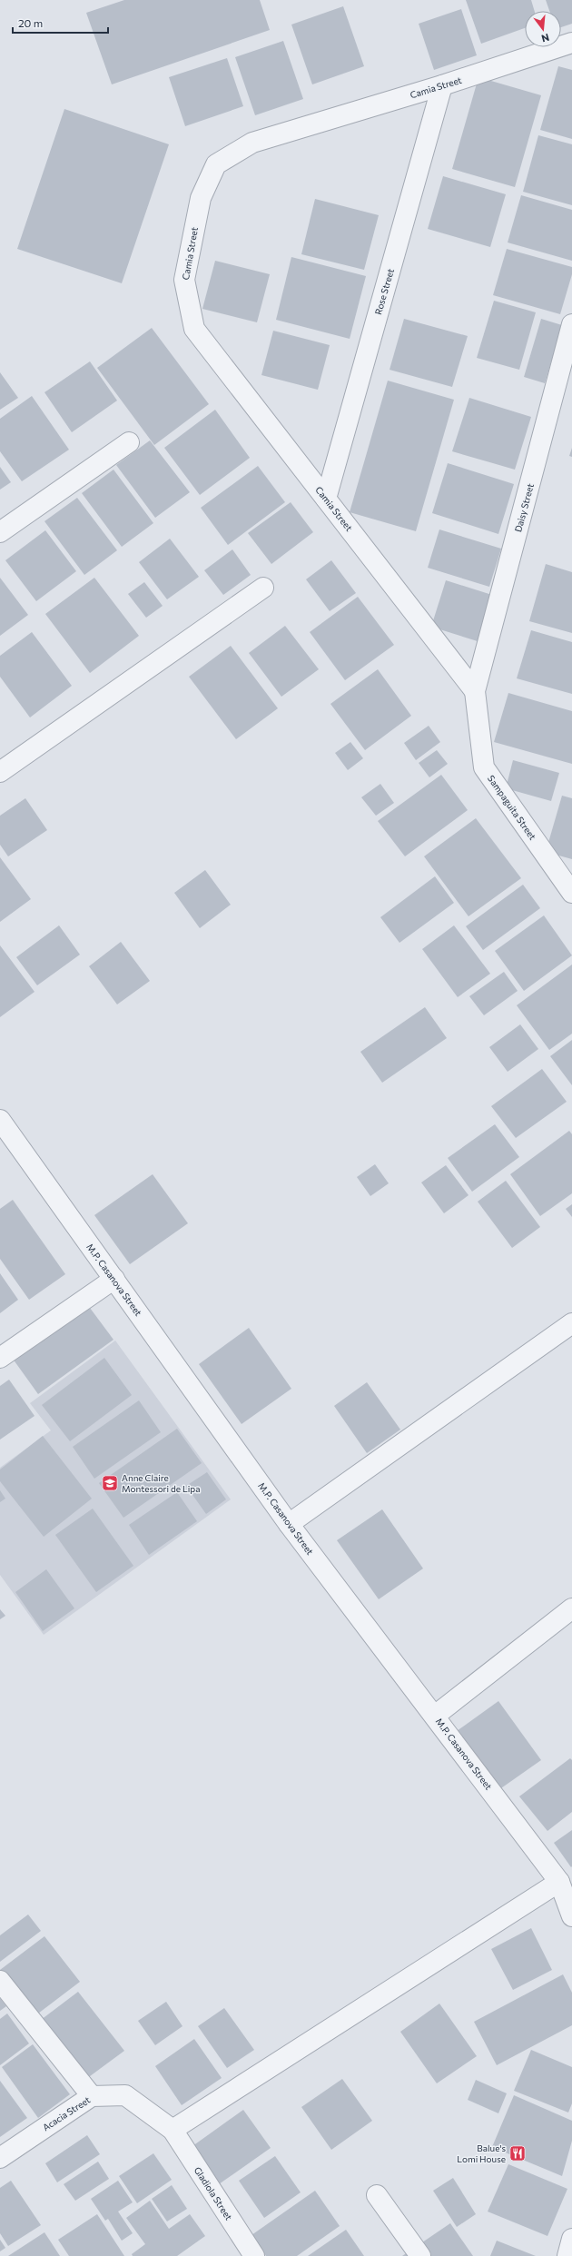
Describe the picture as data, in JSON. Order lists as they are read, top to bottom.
{
  "streets": {
    "street": [
      "Camia Street",
      "Rose Street",
      "Daisy Street",
      "Sampaguita Street",
      "M.P. Casanova Street",
      "Acacia Street",
      "Gladiola Street"
    ]
  },
  "crossings": [
    ["Camia Street", "Rose Street"],
    ["Camia Street", "Daisy Street"],
    ["Camia Street", "Sampaguita Street"],
    ["Daisy Street", "Sampaguita Street"],
    ["Acacia Street", "Gladiola Street"]
  ],
  "places": {
    "school or university": ["Anne Claire Montessori de Lipa"],
    "restaurant": ["Balue's Lomi House"]
  },
  "scale_bar": "20 m",
  "north": "bottom"
}
